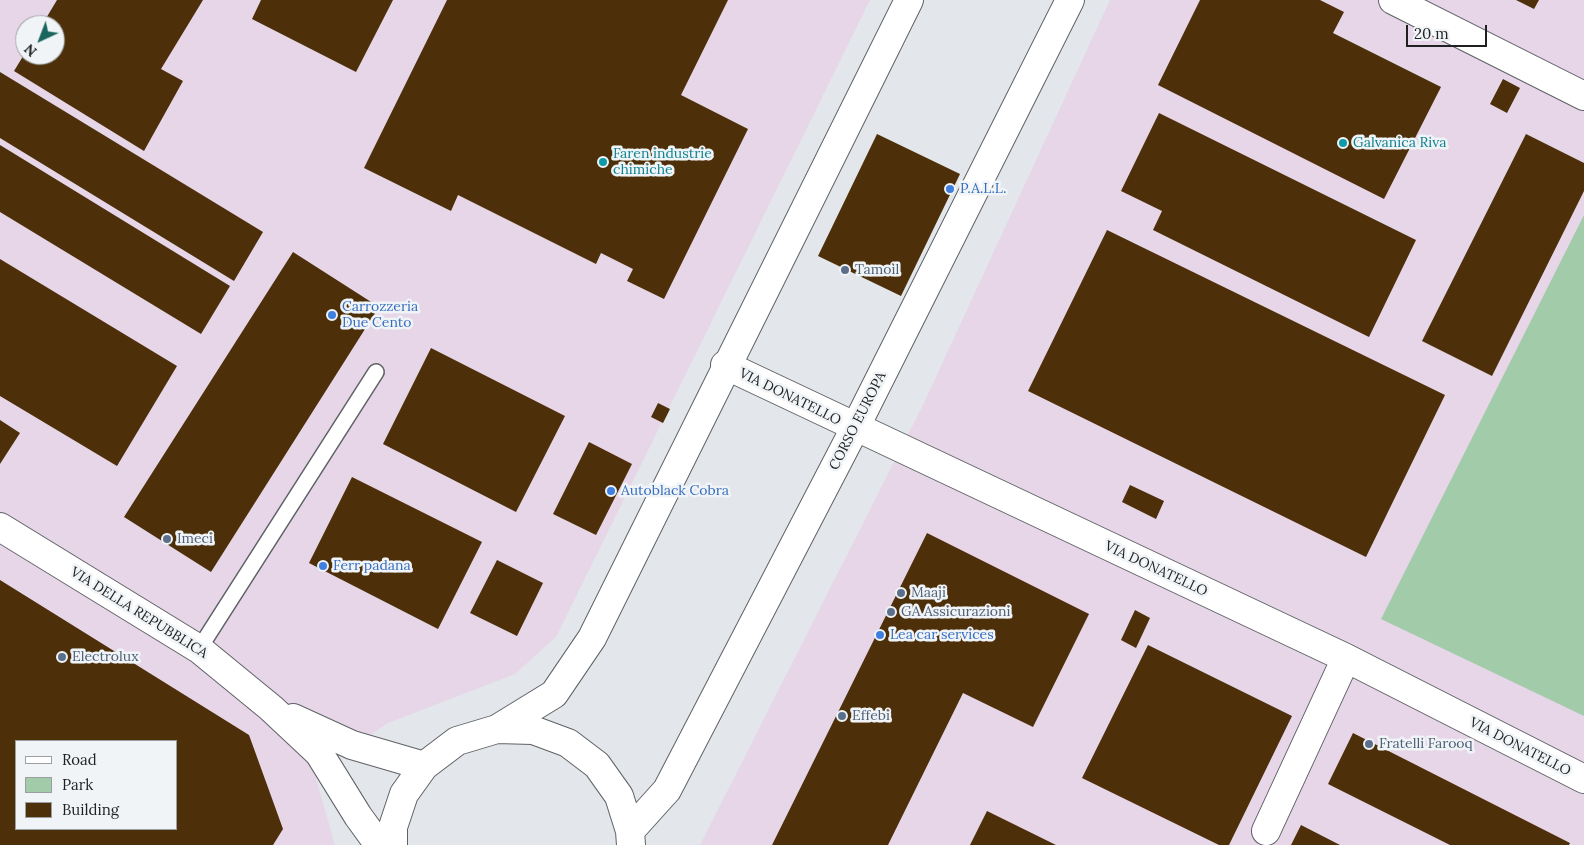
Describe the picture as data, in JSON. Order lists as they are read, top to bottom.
{
  "streets": {
    "street": ["VIA DONATELLO", "CORSO EUROPA", "VIA DELLA REPUBBLICA"]
  },
  "crossings": [
    ["VIA DONATELLO", "CORSO EUROPA"]
  ],
  "places": [
    "Galvanica Riva",
    "Faren industrie chimiche",
    "P.A.L.L.",
    "Tamoil",
    "Carrozzeria Due Cento",
    "Autoblack Cobra",
    "Imeci",
    "Ferr padana",
    "Maaji",
    "GA Assicurazioni",
    "Lea car services",
    "Electrolux",
    "Effebi",
    "Fratelli Farooq"
  ],
  "legend": ["Road", "Park", "Building"],
  "scale_bar": "20 m",
  "north": "bottom left"
}
